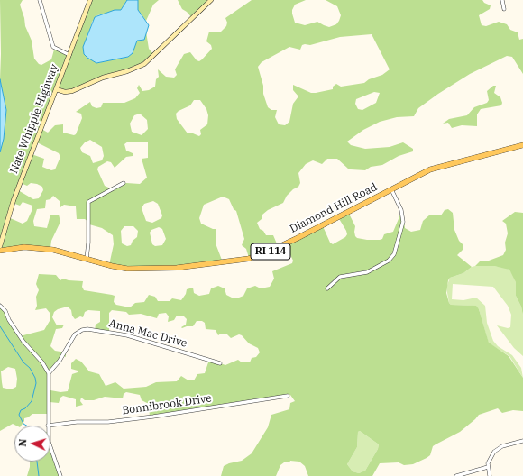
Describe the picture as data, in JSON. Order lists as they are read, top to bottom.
{
  "streets": {
    "main road": ["Nate Whipple Highway", "Diamond Hill Road", "RI 114"],
    "street": ["Anna Mac Drive", "Bonnibrook Drive"]
  },
  "north": "left"
}
